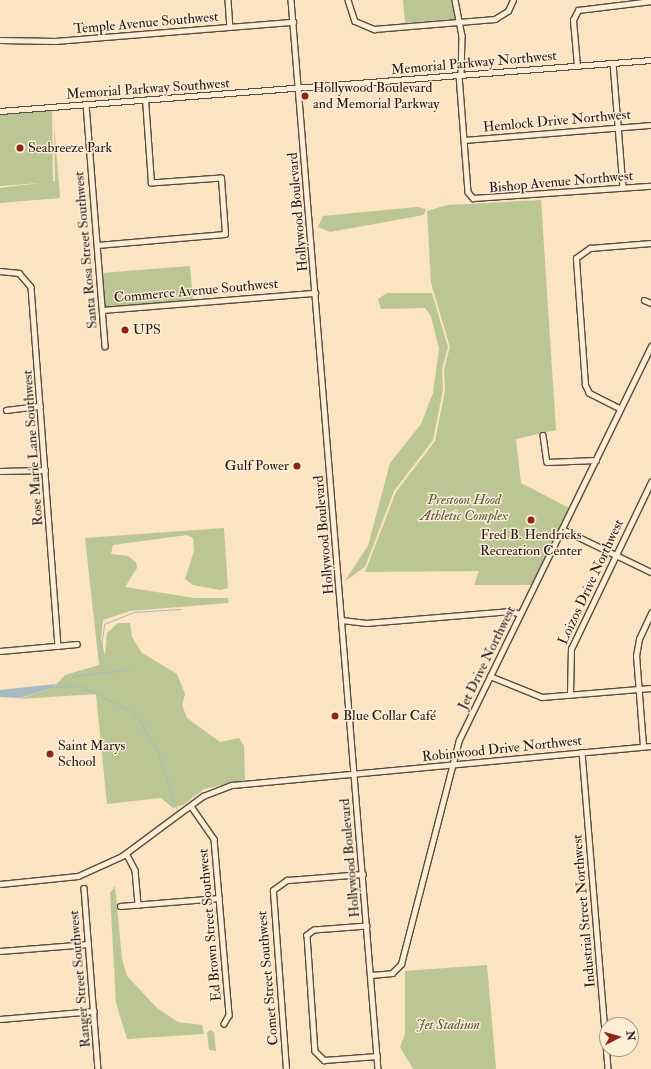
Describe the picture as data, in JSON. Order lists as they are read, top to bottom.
{
  "streets": {
    "street": [
      "Temple Avenue Southwest",
      "Memorial Parkway Northwest",
      "Memorial Parkway Southwest",
      "Hemlock Drive Northwest",
      "Bishop Avenue Northwest",
      "Hollywood Boulevard",
      "Santa Rosa Street Southwest",
      "Commerce Avenue Southwest",
      "Rose Marie Lane Southwest",
      "Loizos Drive Northwest",
      "Jet Drive Northwest",
      "Robinwood Drive Northwest",
      "Industrial Street Northwest",
      "Ed Brown Street Southwest",
      "Comet Street Southwest",
      "Ranger Street Southwest"
    ]
  },
  "crossings": [
    ["Temple Avenue Southwest", "Hollywood Boulevard"],
    ["Memorial Parkway Northwest", "Memorial Parkway Southwest"],
    ["Memorial Parkway Northwest", "Hollywood Boulevard"],
    ["Memorial Parkway Southwest", "Hollywood Boulevard"],
    ["Memorial Parkway Southwest", "Santa Rosa Street Southwest"],
    ["Hemlock Drive Northwest", "Bishop Avenue Northwest"],
    ["Hollywood Boulevard", "Commerce Avenue Southwest"],
    ["Hollywood Boulevard", "Jet Drive Northwest"],
    ["Hollywood Boulevard", "Robinwood Drive Northwest"],
    ["Hollywood Boulevard", "Comet Street Southwest"],
    ["Santa Rosa Street Southwest", "Commerce Avenue Southwest"],
    ["Jet Drive Northwest", "Robinwood Drive Northwest"],
    ["Robinwood Drive Northwest", "Industrial Street Northwest"],
    ["Robinwood Drive Northwest", "Ed Brown Street Southwest"]
  ],
  "parks": ["Prestoon Hood Athletic Complex", "Jet Stadium"],
  "places": [
    "Hollywood Boulevard and Memorial Parkway",
    "Seabreeze Park",
    "UPS",
    "Gulf Power",
    "Fred B. Hendricks Recreation Center",
    "Blue Collar Café",
    "Saint Marys School"
  ],
  "north": "right"
}
